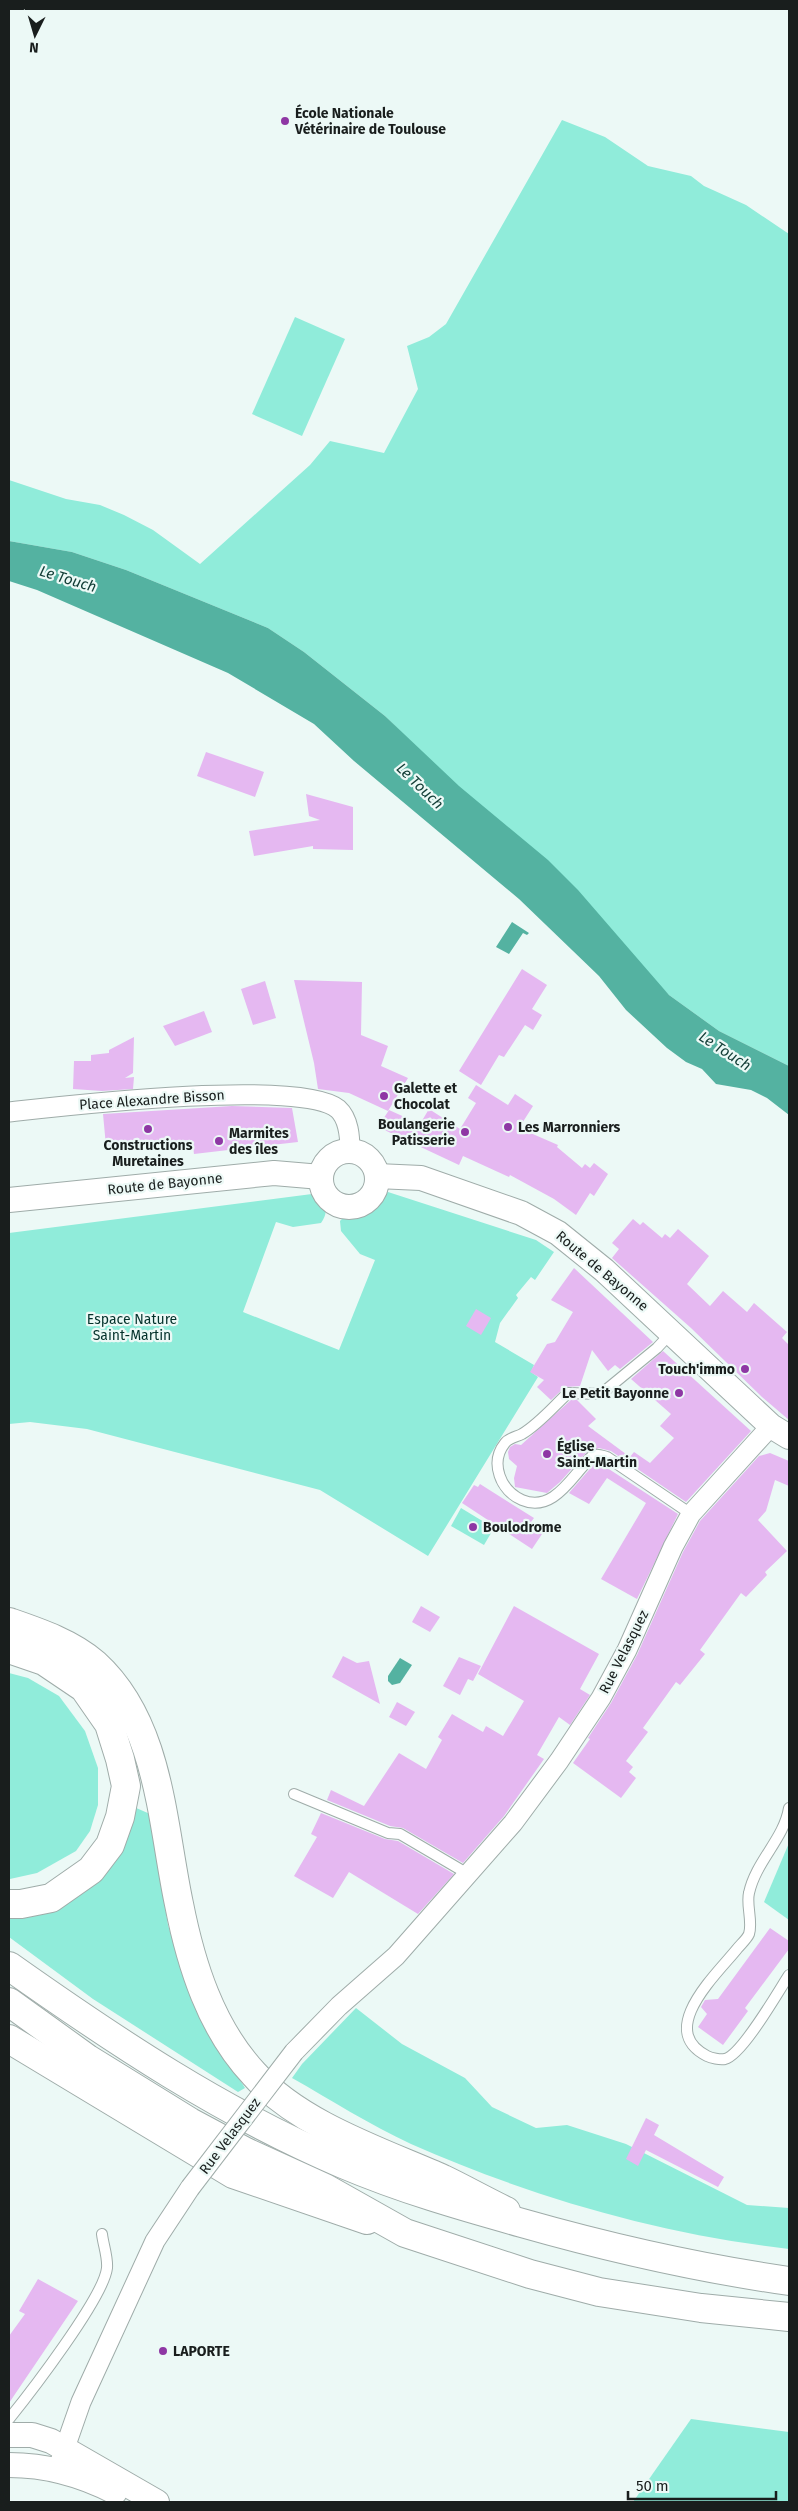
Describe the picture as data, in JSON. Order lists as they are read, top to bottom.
{
  "streets": {
    "street": ["Place Alexandre Bisson", "Route de Bayonne", "Rue Velasquez"]
  },
  "crossings": [
    ["Place Alexandre Bisson", "Route de Bayonne"],
    ["Route de Bayonne", "Rue Velasquez"]
  ],
  "water": ["Le Touch"],
  "parks": ["Espace Nature Saint-Martin"],
  "places": [
    "École Nationale Vétérinaire de Toulouse",
    "Galette et Chocolat",
    "Les Marronniers",
    "Constructions Muretaines",
    "Boulangerie Patisserie",
    "Marmites des îles",
    "Touch'immo",
    "Le Petit Bayonne",
    "Église Saint-Martin",
    "Boulodrome",
    "LAPORTE"
  ],
  "scale_bar": "50 m",
  "north": "bottom"
}
